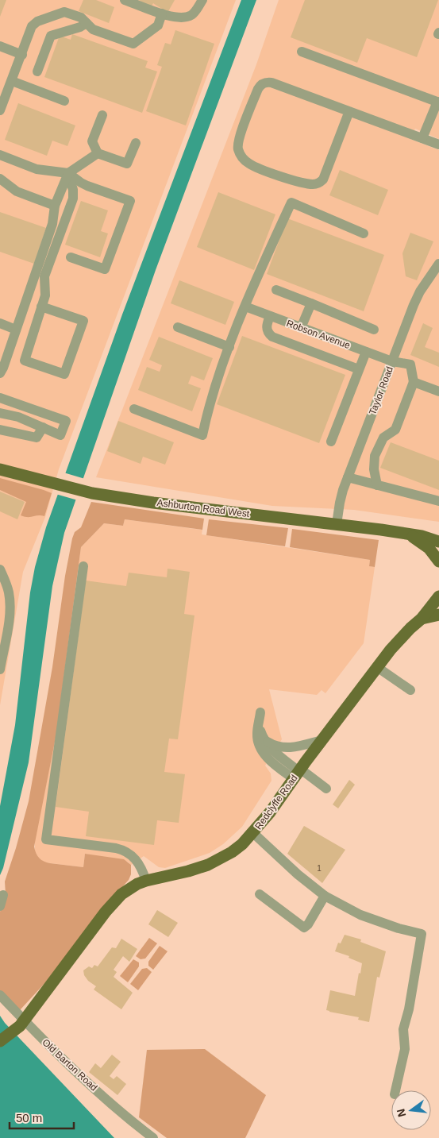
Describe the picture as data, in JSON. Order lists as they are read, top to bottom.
{
  "streets": {
    "main road": ["Ashburton Road West", "Redclyffe Road"],
    "street": ["Robson Avenue", "Taylor Road", "Old Barton Road"]
  },
  "crossings": [
    ["Robson Avenue", "Taylor Road"],
    ["Taylor Road", "Ashburton Road West"],
    ["Redclyffe Road", "Old Barton Road"]
  ],
  "house_numbers": ["1"],
  "scale_bar": "50 m",
  "north": "left"
}
